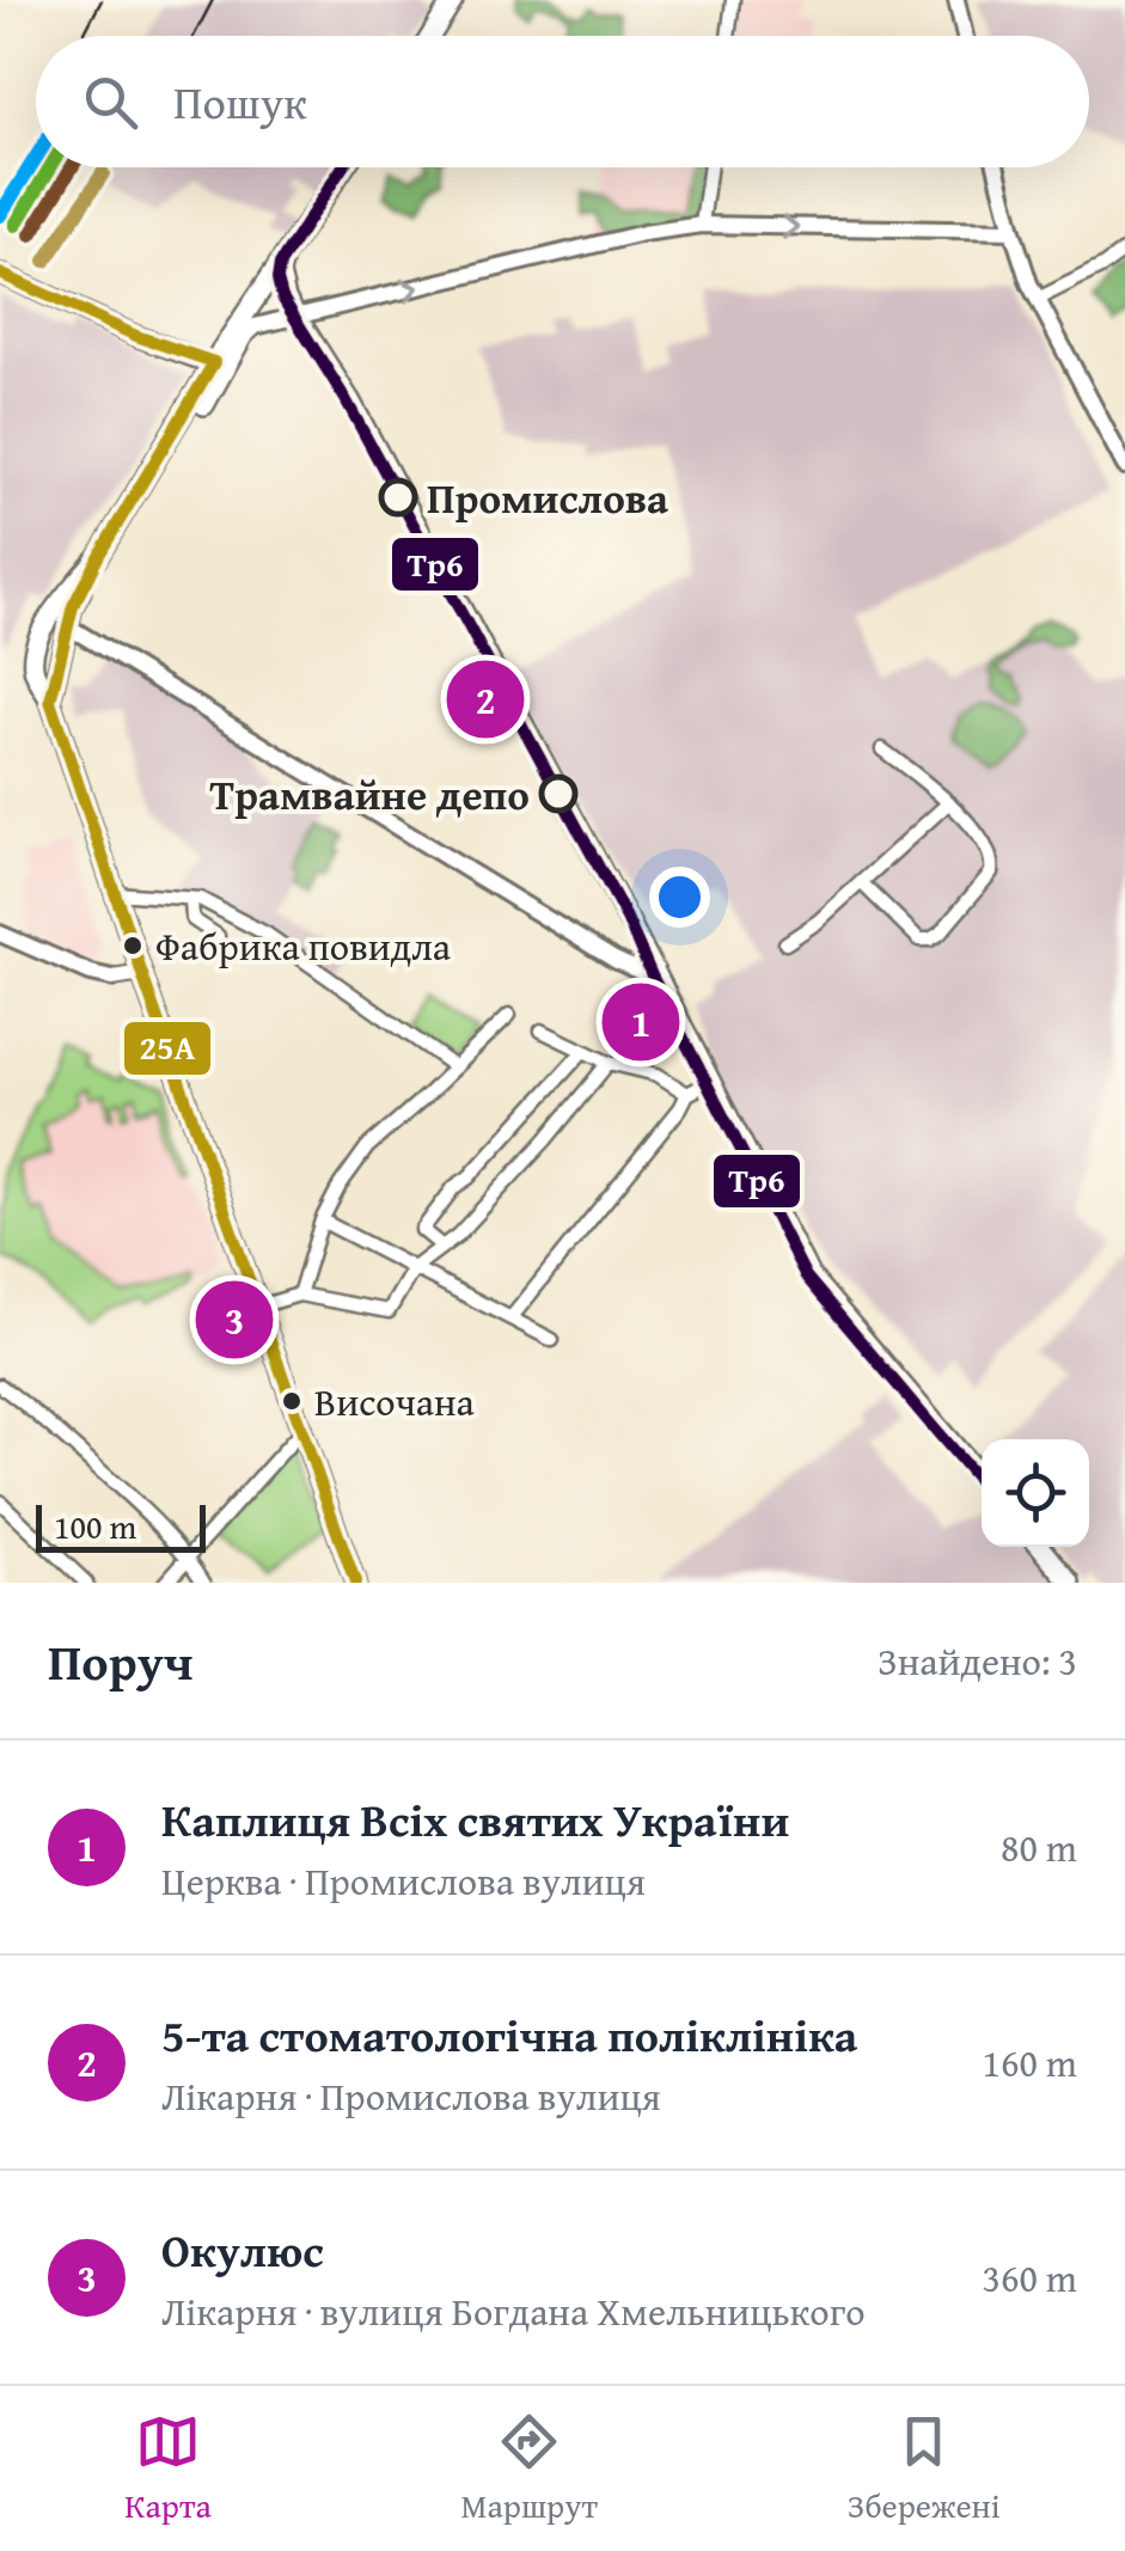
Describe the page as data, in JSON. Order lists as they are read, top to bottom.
{
  "places": [
    "Промислова",
    "Трамвайне депо",
    "Фабрика повидла",
    "Височана"
  ],
  "lines": ["transit line Тр6", "transit line 25А"],
  "scale_bar": "100 m",
  "page": {
    "search": "Пошук",
    "pins": ["2", "1", "3"],
    "scale": "100 m",
    "heading": ["Поруч", "Знайдено: 3"],
    "list": [
      {
        "mark": "1",
        "name": "Каплиця Всіх святих України",
        "note": "Церква · Промислова вулиця",
        "value": "80 m"
      },
      {
        "mark": "2",
        "name": "5-та стоматологічна поліклініка",
        "note": "Лікарня · Промислова вулиця",
        "value": "160 m"
      },
      {
        "mark": "3",
        "name": "Окулюс",
        "note": "Лікарня · вулиця Богдана Хмельницького",
        "value": "360 m"
      }
    ],
    "nav": ["Карта", "Маршрут", "Збережені"]
  }
}
